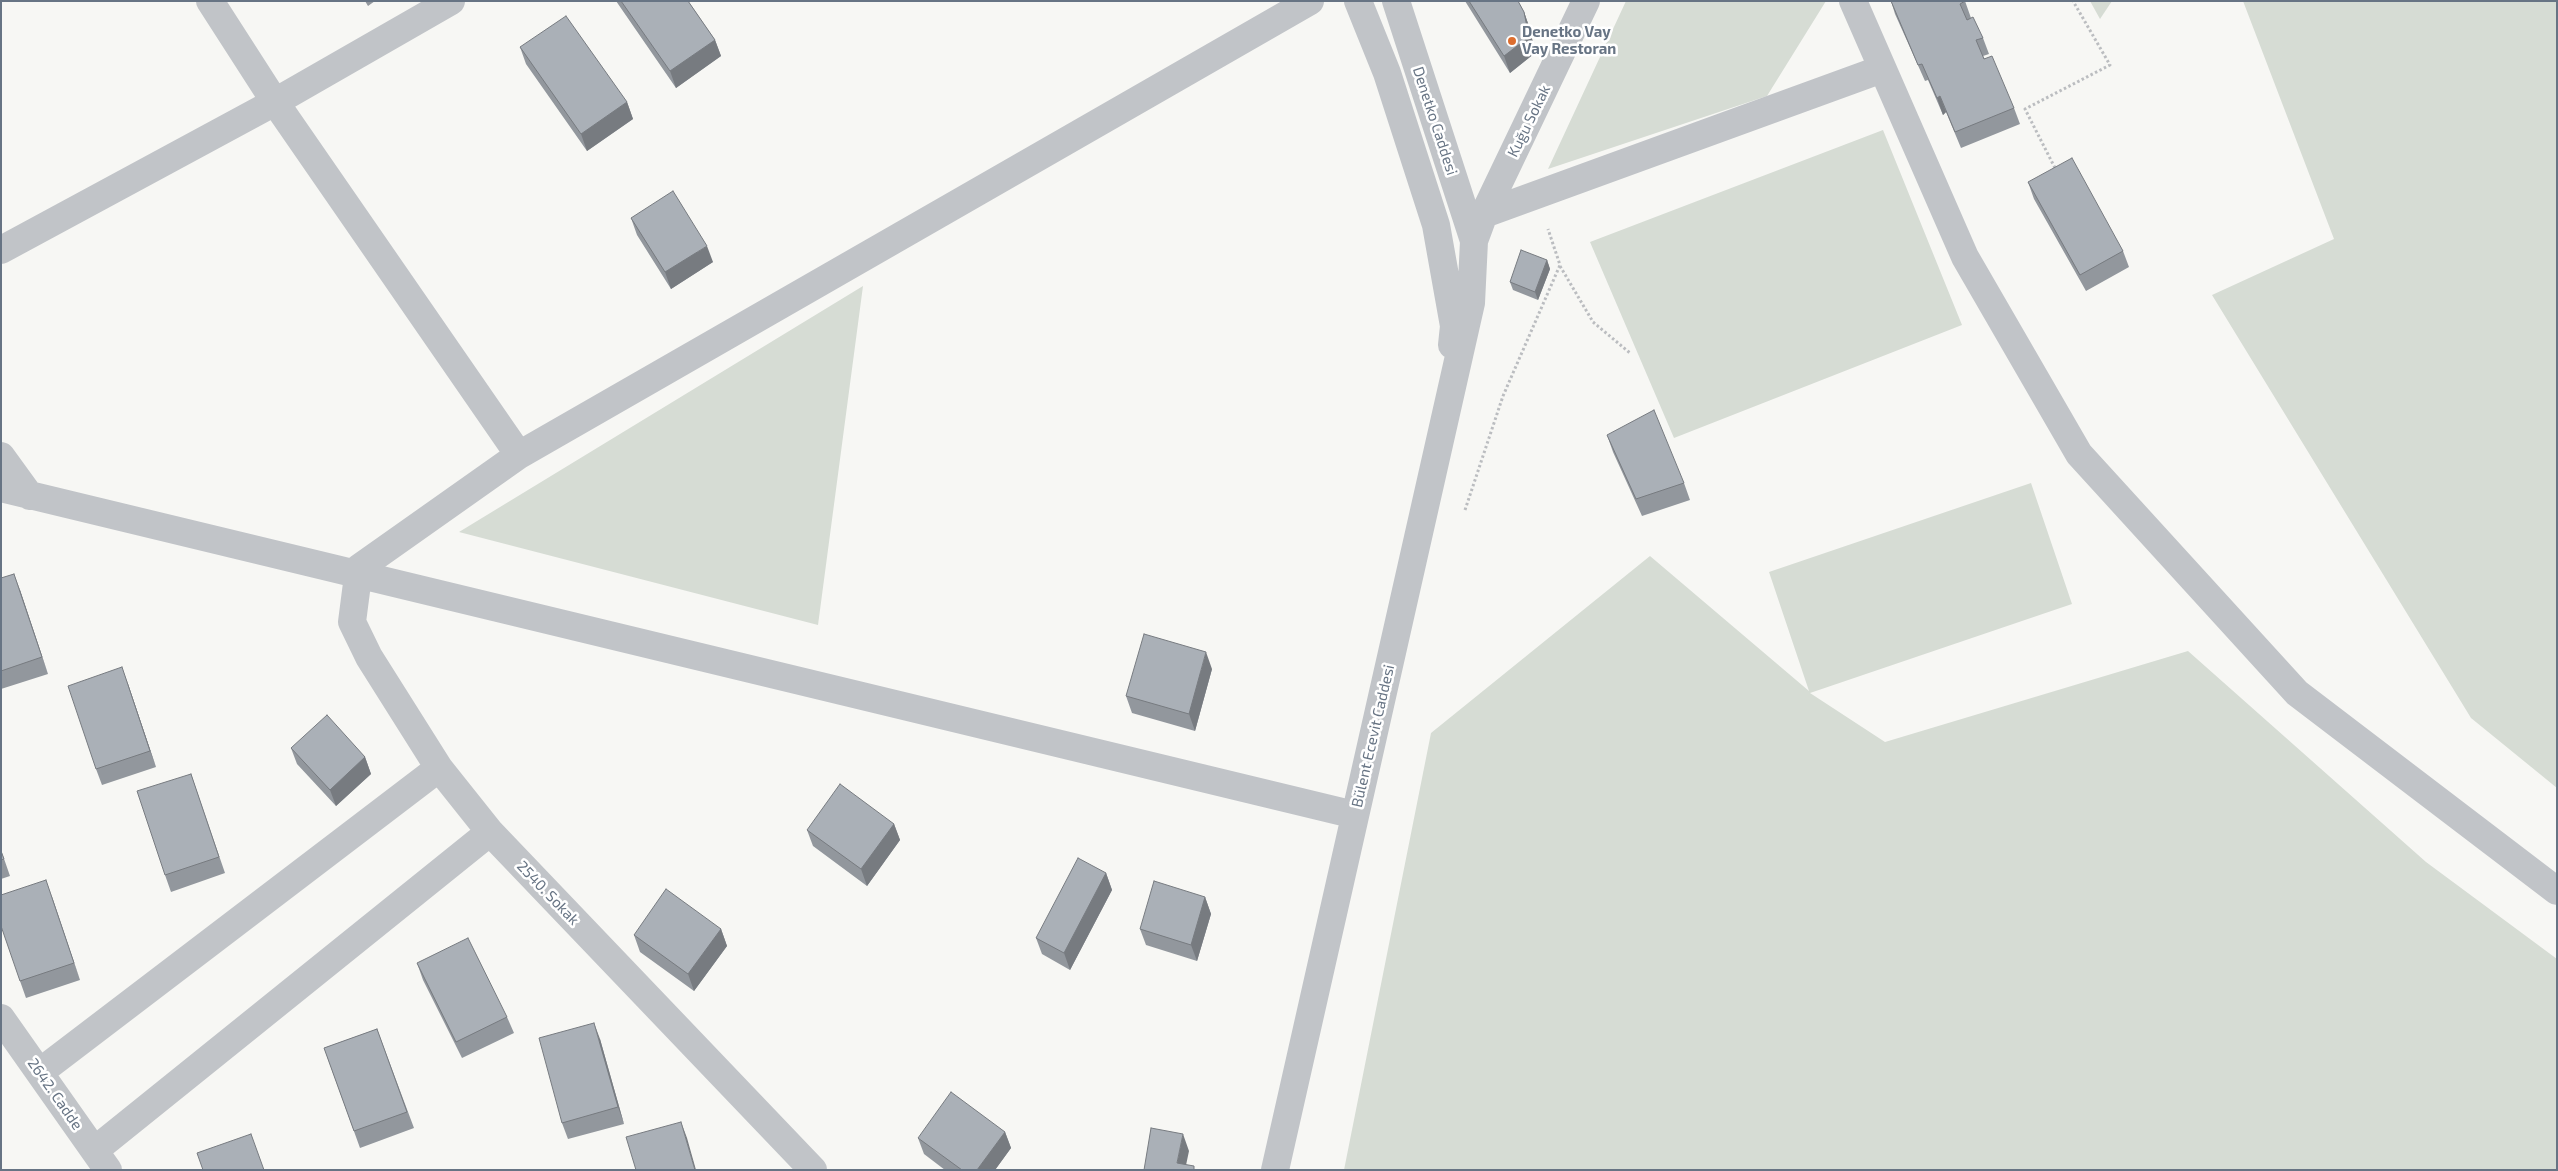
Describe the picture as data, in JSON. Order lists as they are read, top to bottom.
{
  "streets": {
    "street": [
      "Denetko Caddesi",
      "Kuğu Sokak",
      "Bülent Ecevit Caddesi",
      "2540. Sokak",
      "2642. Cadde"
    ]
  },
  "crossings": [
    ["Denetko Caddesi", "Kuğu Sokak"],
    ["Denetko Caddesi", "Bülent Ecevit Caddesi"],
    ["Kuğu Sokak", "Bülent Ecevit Caddesi"]
  ],
  "places": ["Denetko Vay Vay Restoran"]
}
